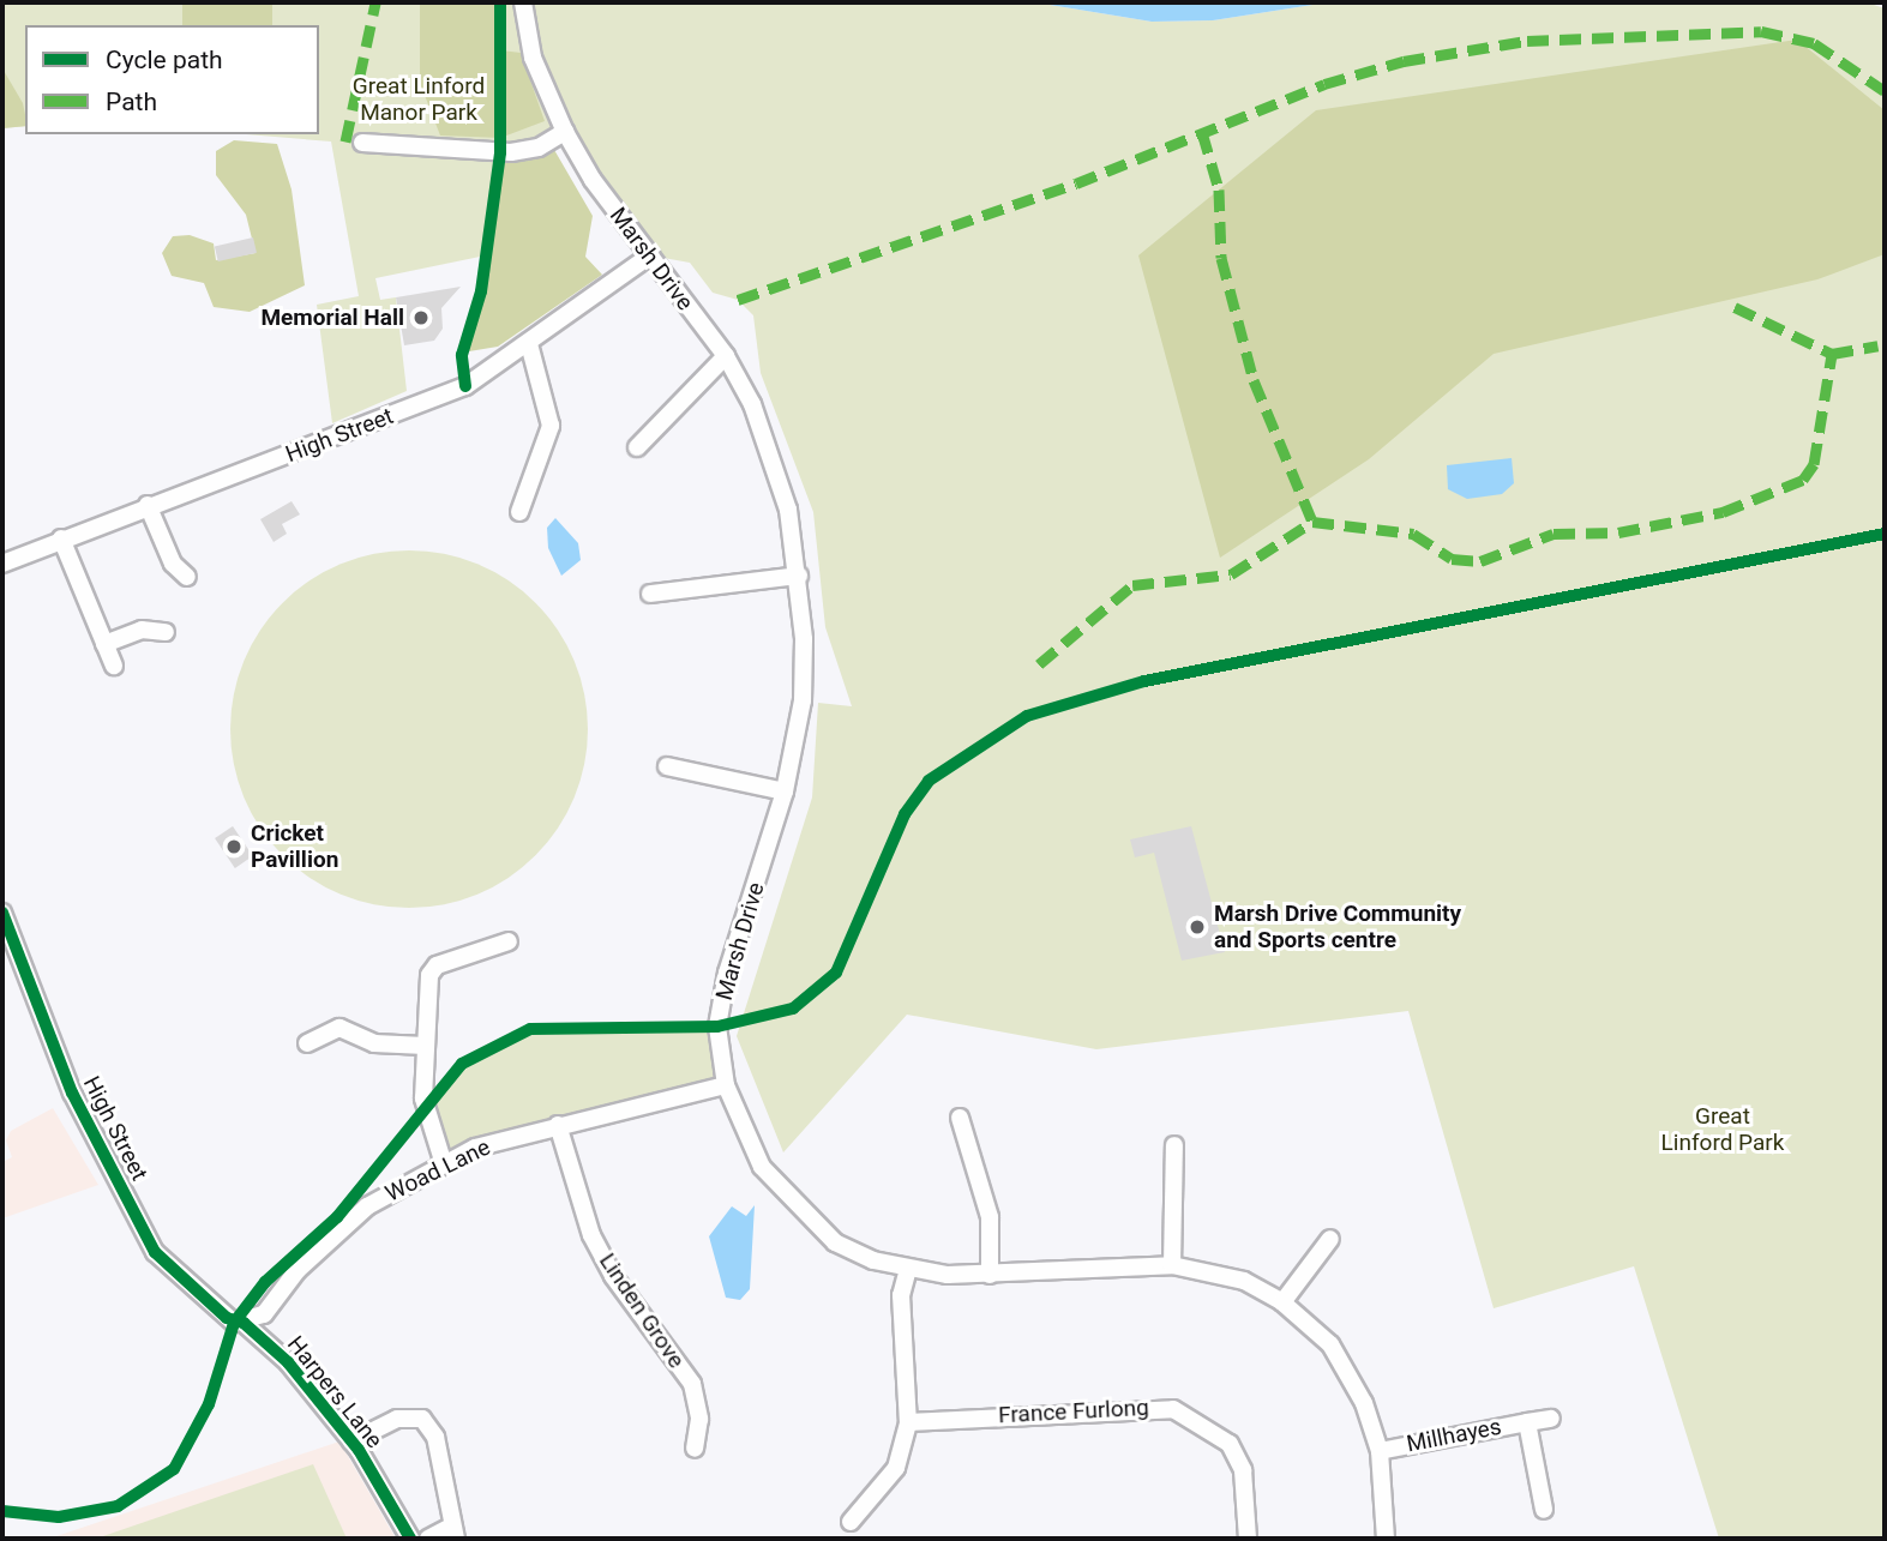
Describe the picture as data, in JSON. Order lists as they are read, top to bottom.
{
  "streets": {
    "street": [
      "Marsh Drive",
      "High Street",
      "Woad Lane",
      "Linden Grove",
      "Harpers Lane",
      "France Furlong",
      "Millhayes"
    ]
  },
  "crossings": [
    ["Marsh Drive", "High Street"],
    ["Marsh Drive", "Woad Lane"],
    ["Marsh Drive", "Millhayes"],
    ["High Street", "Woad Lane"],
    ["High Street", "Harpers Lane"],
    ["Woad Lane", "Linden Grove"],
    ["Woad Lane", "Harpers Lane"]
  ],
  "parks": ["Great Linford Manor Park", "Great Linford Park"],
  "places": ["Memorial Hall", "Cricket Pavillion", "Marsh Drive Community and Sports centre"],
  "legend": ["Cycle path", "Path"]
}
